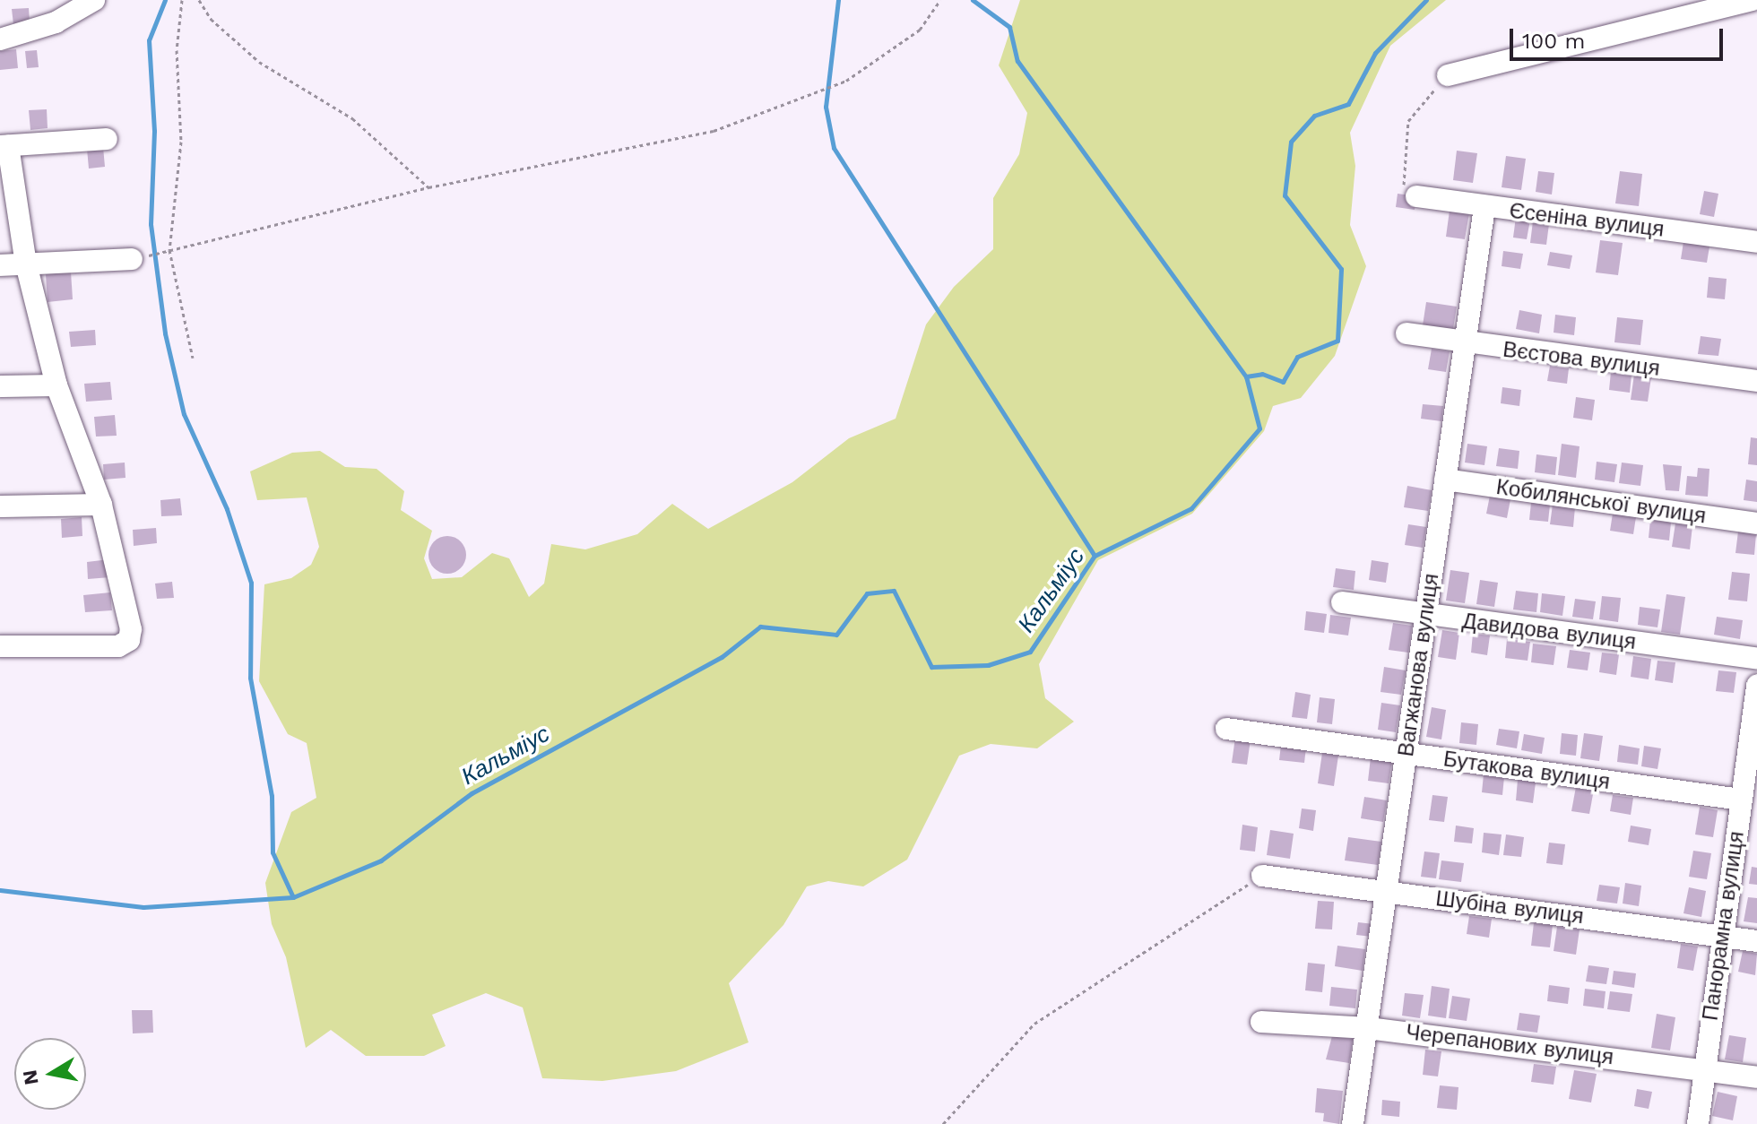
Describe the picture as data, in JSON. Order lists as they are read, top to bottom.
{
  "streets": {
    "street": [
      "Єсеніна вулиця",
      "Вєстова вулиця",
      "Кобилянської вулиця",
      "Давидова вулиця",
      "Вагжанова вулиця",
      "Бутакова вулиця",
      "Шубіна вулиця",
      "Панорамна вулиця",
      "Черепанових вулиця"
    ]
  },
  "crossings": [
    ["Єсеніна вулиця", "Вагжанова вулиця"],
    ["Вєстова вулиця", "Вагжанова вулиця"],
    ["Кобилянської вулиця", "Вагжанова вулиця"],
    ["Давидова вулиця", "Вагжанова вулиця"],
    ["Вагжанова вулиця", "Бутакова вулиця"],
    ["Вагжанова вулиця", "Шубіна вулиця"],
    ["Вагжанова вулиця", "Черепанових вулиця"],
    ["Бутакова вулиця", "Панорамна вулиця"],
    ["Шубіна вулиця", "Панорамна вулиця"],
    ["Панорамна вулиця", "Черепанових вулиця"]
  ],
  "water": ["Кальміус"],
  "scale_bar": "100 m",
  "north": "left"
}
